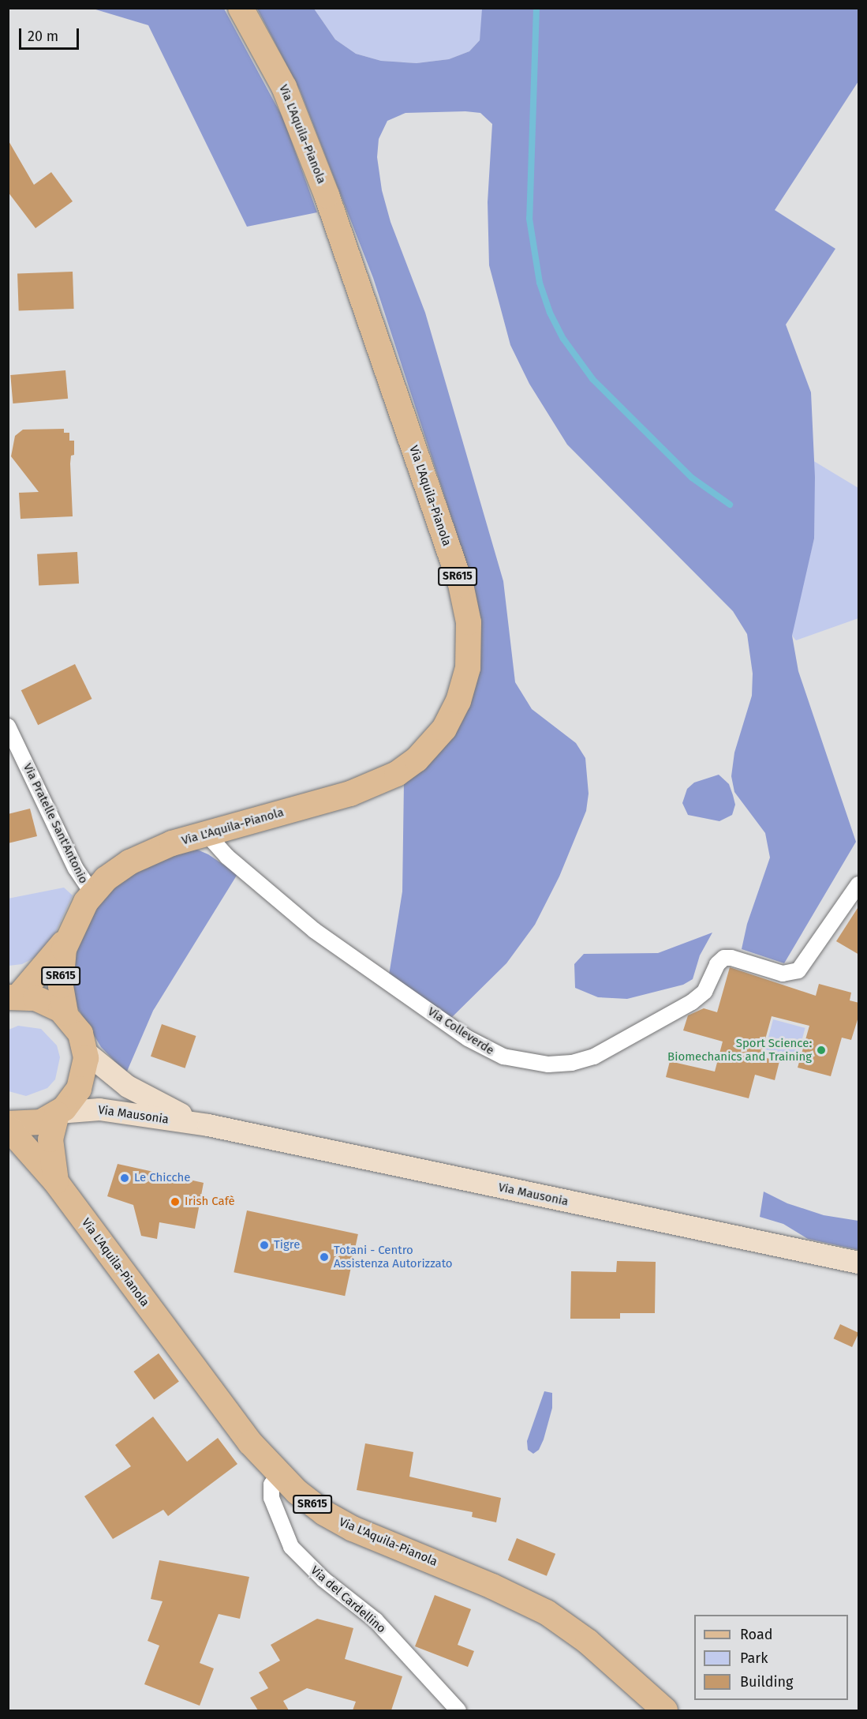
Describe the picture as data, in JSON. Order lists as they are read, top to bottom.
{
  "streets": {
    "main road": ["Via L'Aquila-Pianola", "SR615", "Via Mausonia"],
    "street": ["Via Pratelle Sant'Antonio", "Via Colleverde", "Via del Cardellino"]
  },
  "crossings": [
    ["Via L'Aquila-Pianola", "Via Pratelle Sant'Antonio"],
    ["Via L'Aquila-Pianola", "Via Colleverde"],
    ["Via L'Aquila-Pianola", "Via Mausonia"],
    ["Via L'Aquila-Pianola", "Via del Cardellino"]
  ],
  "places": [
    "Sport Science: Biomechanics and Training",
    "Le Chicche",
    "Irish Cafè",
    "Tigre",
    "Totani - Centro Assistenza Autorizzato"
  ],
  "legend": ["Road", "Park", "Building"],
  "scale_bar": "20 m"
}
